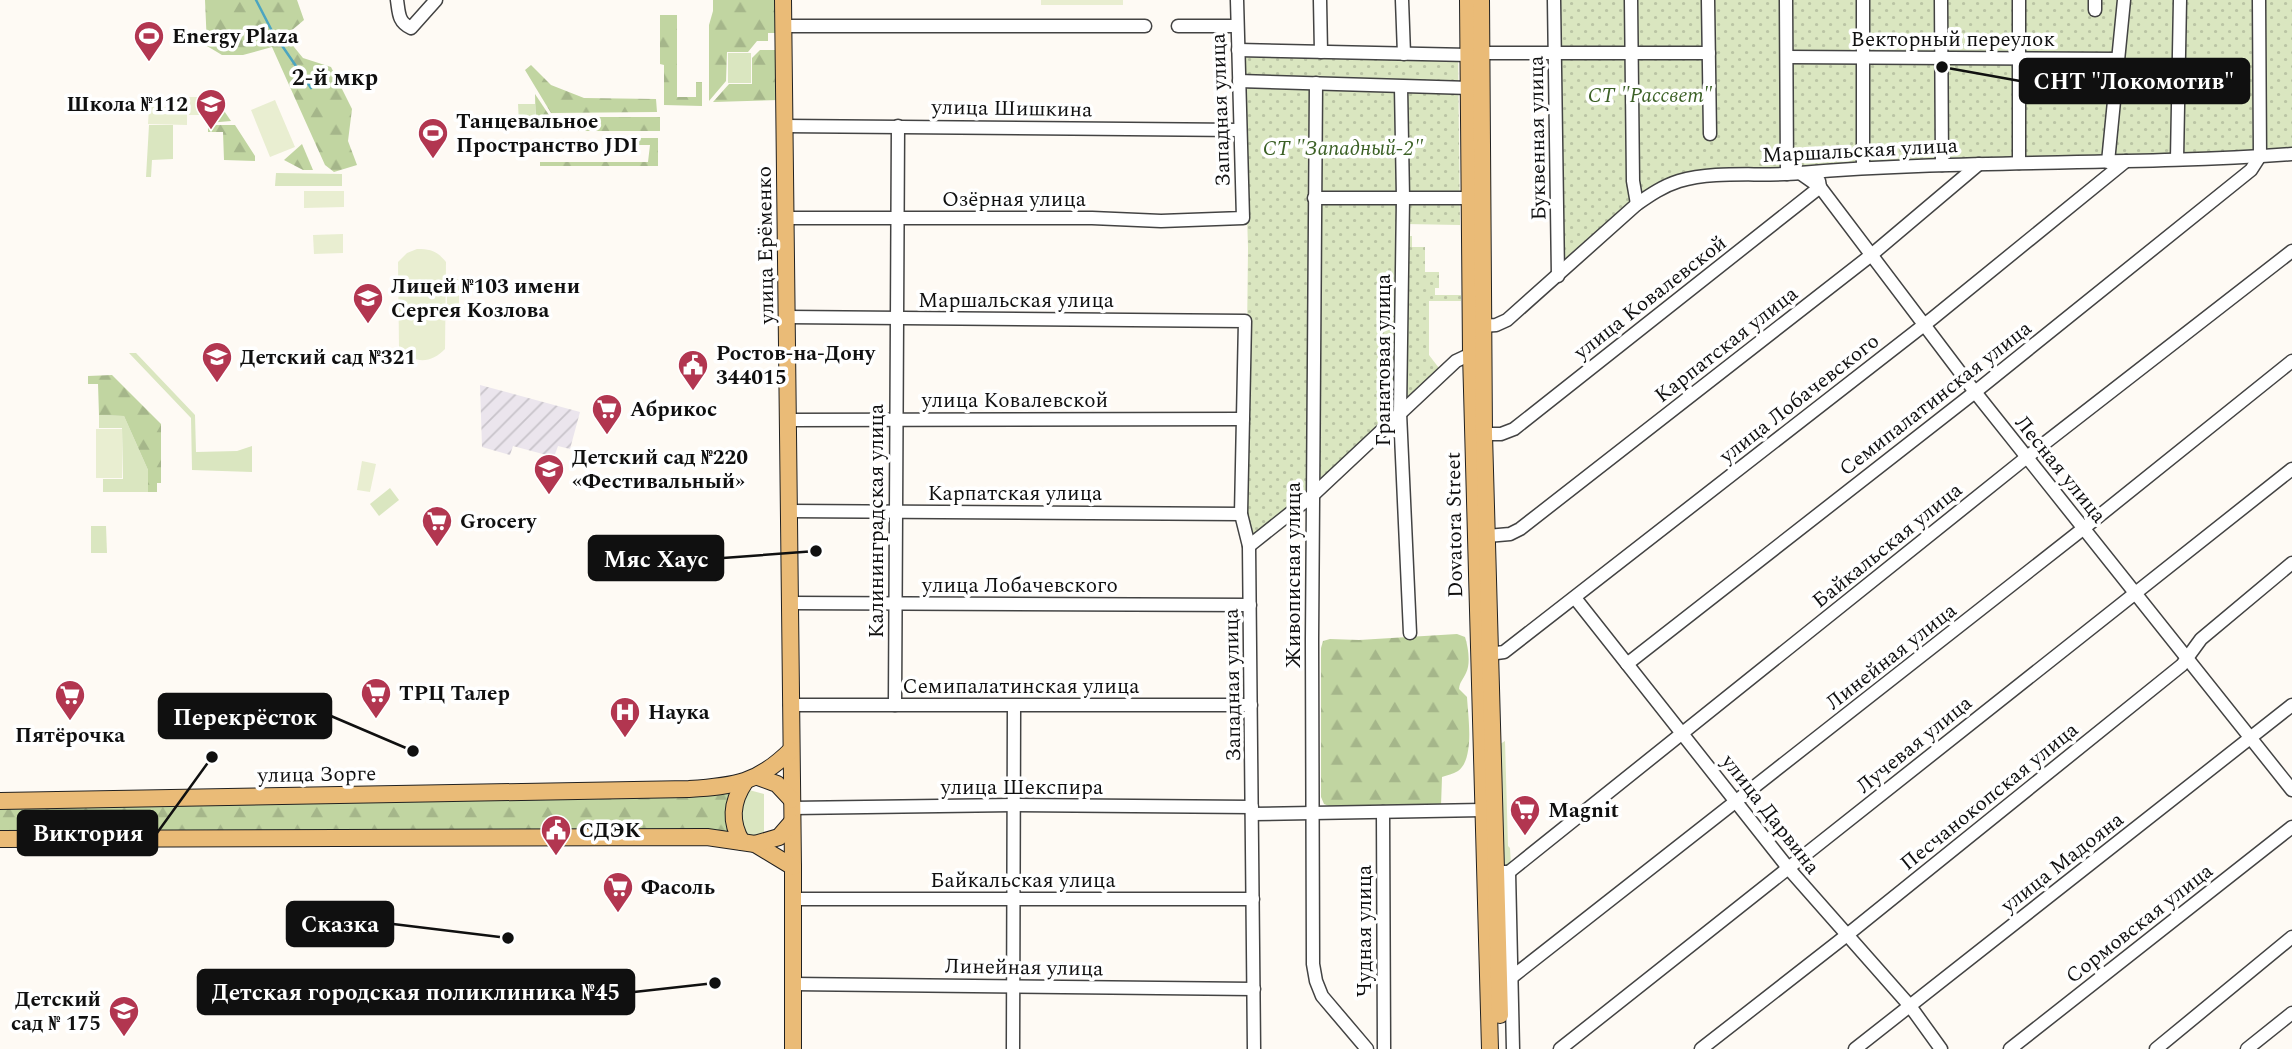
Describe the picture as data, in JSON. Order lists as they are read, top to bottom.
{
  "streets": {
    "main road": ["улица Ерёменко", "Dovatora Street", "улица Зорге"],
    "street": [
      "Векторный переулок",
      "улица Шишкина",
      "Западная улица",
      "Буквенная улица",
      "Маршальская улица",
      "Озёрная улица",
      "улица Ковалевской",
      "Карпатская улица",
      "Гранатовая улица",
      "улица Лобачевского",
      "Семипалатинская улица",
      "Лесная улица",
      "Калининградская улица",
      "Байкальская улица",
      "Живописная улица",
      "Линейная улица",
      "Лучевая улица",
      "улица Шекспира",
      "Песчанокопская улица",
      "улица Дарвина",
      "улица Мадояна",
      "Сормовская улица",
      "Чудная улица"
    ]
  },
  "crossings": [
    ["улица Шишкина", "Западная улица"],
    ["улица Шишкина", "улица Ерёменко"],
    ["улица Шишкина", "Калининградская улица"],
    ["Западная улица", "Маршальская улица"],
    ["Западная улица", "Озёрная улица"],
    ["Западная улица", "улица Ковалевской"],
    ["Западная улица", "Карпатская улица"],
    ["Западная улица", "улица Лобачевского"],
    ["Западная улица", "Семипалатинская улица"],
    ["Западная улица", "Байкальская улица"],
    ["Западная улица", "Линейная улица"],
    ["Западная улица", "улица Шекспира"],
    ["Буквенная улица", "Маршальская улица"],
    ["Маршальская улица", "улица Ерёменко"],
    ["Маршальская улица", "Карпатская улица"],
    ["Маршальская улица", "улица Лобачевского"],
    ["Маршальская улица", "Семипалатинская улица"],
    ["Маршальская улица", "Лесная улица"],
    ["Маршальская улица", "Калининградская улица"],
    ["Маршальская улица", "Dovatora Street"],
    ["Озёрная улица", "улица Ерёменко"],
    ["Озёрная улица", "Калининградская улица"],
    ["улица Ерёменко", "улица Ковалевской"],
    ["улица Ерёменко", "Карпатская улица"],
    ["улица Ерёменко", "улица Лобачевского"],
    ["улица Ерёменко", "Семипалатинская улица"],
    ["улица Ерёменко", "Байкальская улица"],
    ["улица Ерёменко", "Линейная улица"],
    ["улица Ерёменко", "улица Зорге"],
    ["улица Ерёменко", "улица Шекспира"],
    ["улица Ковалевской", "Лесная улица"],
    ["улица Ковалевской", "Калининградская улица"],
    ["улица Ковалевской", "Dovatora Street"],
    ["Карпатская улица", "Лесная улица"],
    ["Карпатская улица", "Калининградская улица"],
    ["Карпатская улица", "Dovatora Street"],
    ["улица Лобачевского", "Лесная улица"],
    ["улица Лобачевского", "Калининградская улица"],
    ["улица Лобачевского", "Dovatora Street"],
    ["улица Лобачевского", "улица Дарвина"],
    ["Семипалатинская улица", "Лесная улица"],
    ["Семипалатинская улица", "Калининградская улица"],
    ["Семипалатинская улица", "улица Дарвина"],
    ["Лесная улица", "Байкальская улица"],
    ["Лесная улица", "Линейная улица"],
    ["Лесная улица", "Лучевая улица"],
    ["Лесная улица", "Песчанокопская улица"],
    ["Лесная улица", "улица Мадояна"],
    ["Dovatora Street", "Байкальская улица"],
    ["Dovatora Street", "Линейная улица"],
    ["Dovatora Street", "улица Шекспира"],
    ["Байкальская улица", "улица Дарвина"],
    ["Живописная улица", "улица Шекспира"],
    ["Линейная улица", "улица Дарвина"],
    ["Лучевая улица", "улица Дарвина"],
    ["улица Зорге", "улица Шекспира"],
    ["улица Шекспира", "Чудная улица"],
    ["Песчанокопская улица", "улица Дарвина"],
    ["улица Дарвина", "улица Мадояна"]
  ],
  "districts": ["2-й мкр"],
  "parks": ["СТ \"Рассвет\"", "СТ \"Западный-2\""],
  "places": {
    "sports": ["Energy Plaza", "Танцевальное Пространство JDI"],
    "other": [
      "СНТ \"Локомотив\"",
      "Мяс Хаус",
      "Перекрёсток",
      "Виктория",
      "Сказка",
      "Детская городская поликлиника №45"
    ],
    "school or university": [
      "Школа №112",
      "Лицей №103 имени Сергея Козлова",
      "Детский сад №321",
      "Детский сад №220 «Фестивальный»",
      "Детский сад № 175"
    ],
    "public building": ["Ростов-на-Дону 344015", "СДЭК"],
    "supermarket": [
      "Абрикос",
      "Grocery",
      "ТРЦ Талер",
      "Пятёрочка",
      "Magnit",
      "Фасоль"
    ],
    "hospital": ["Наука"]
  }
}
